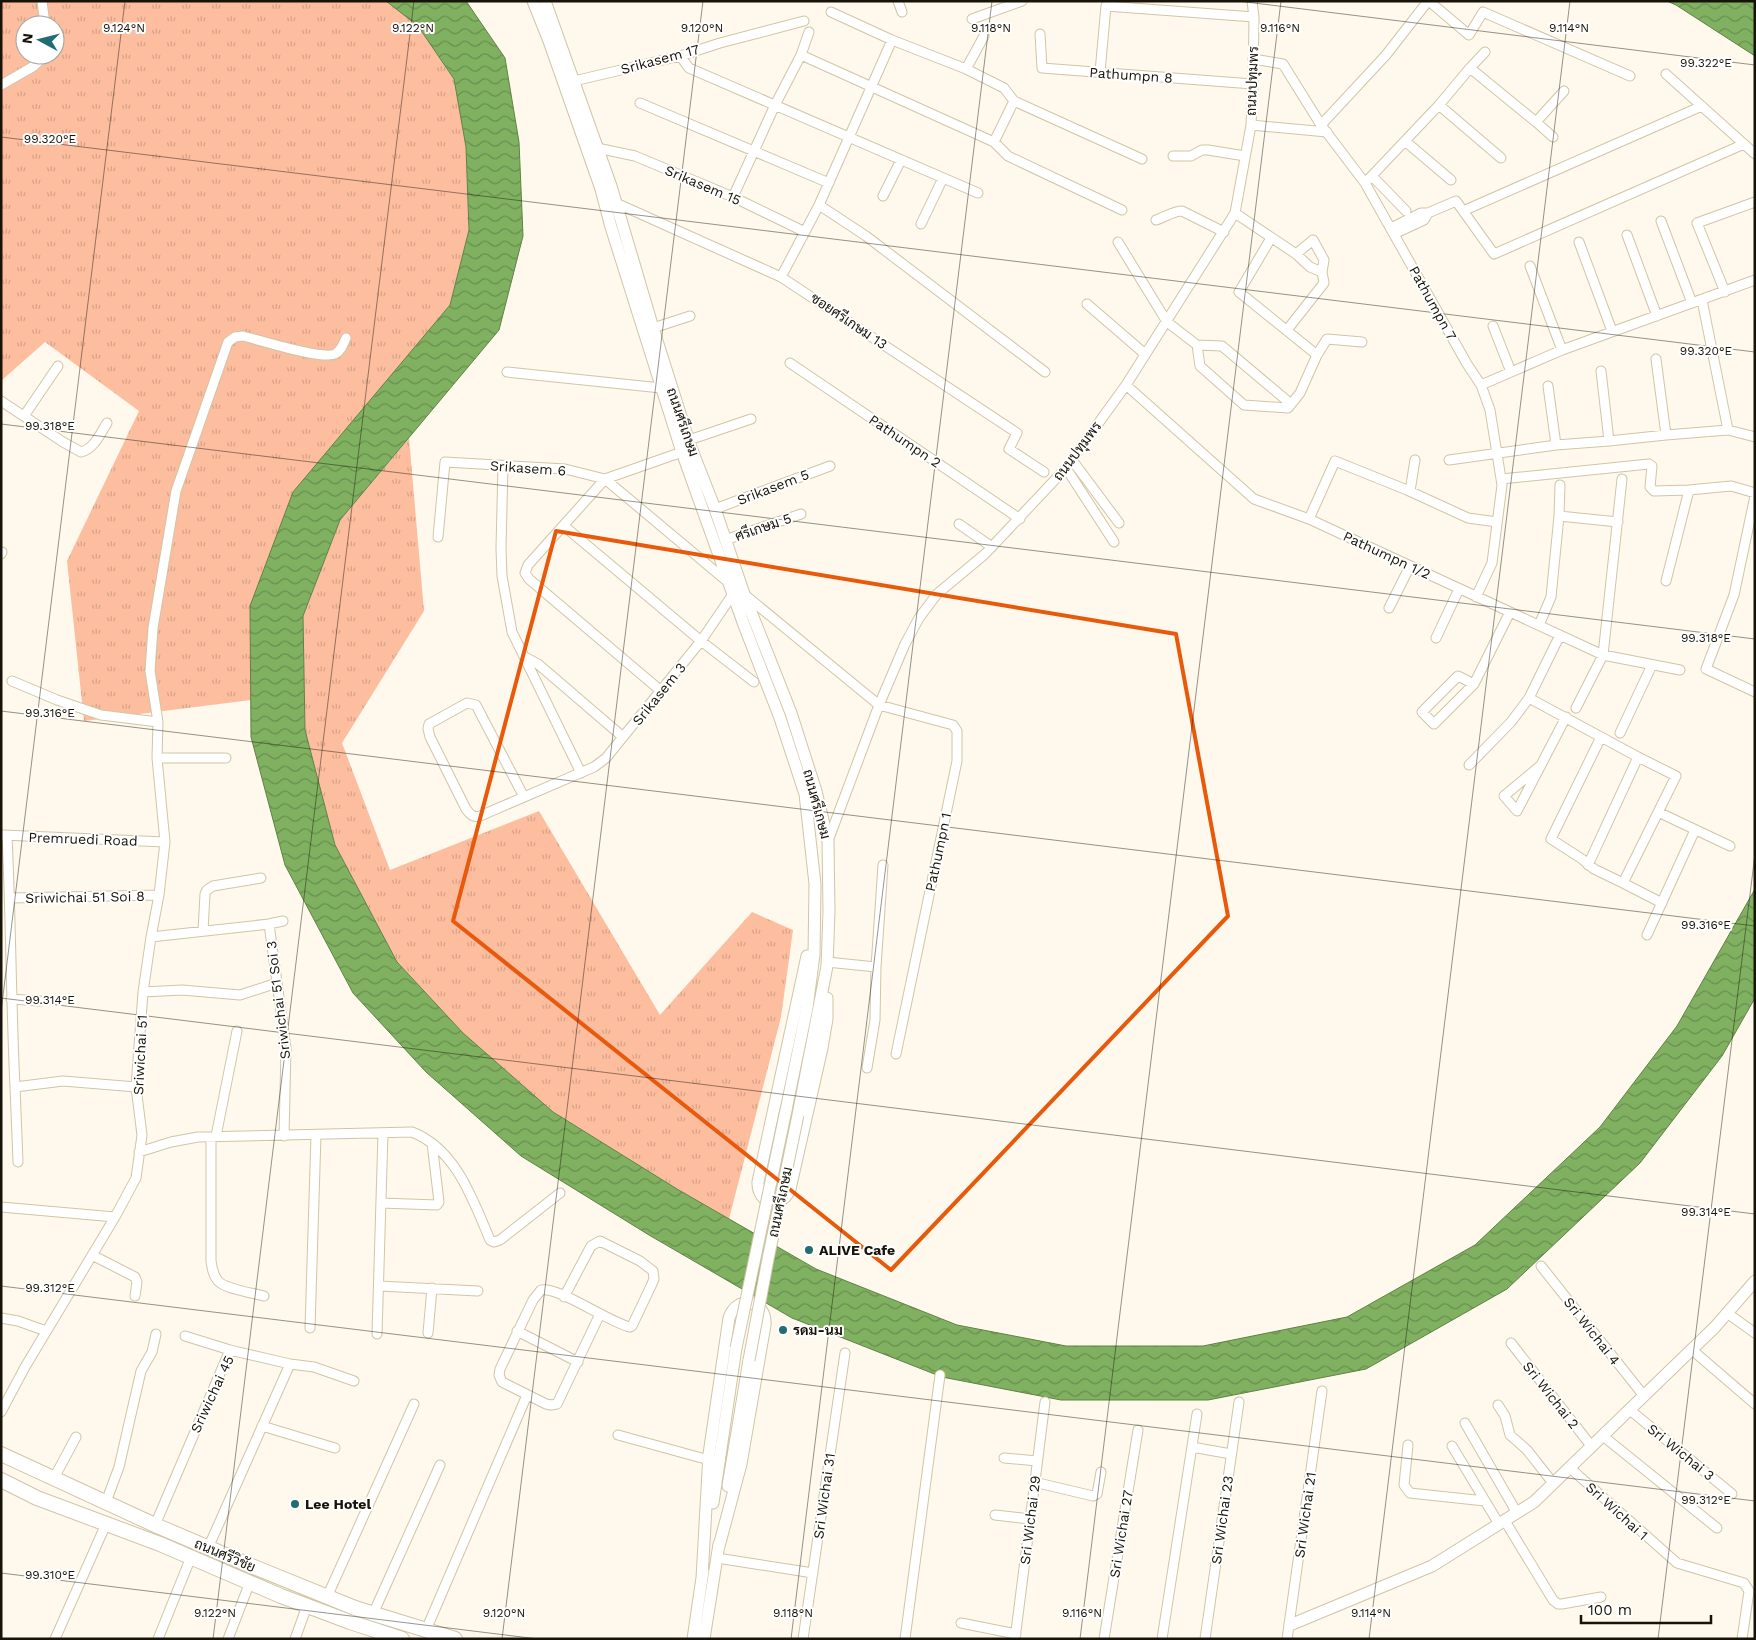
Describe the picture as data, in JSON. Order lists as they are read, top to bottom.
{
  "streets": {
    "main road": ["ถนนศรีเกษม", "ถนนศรีวิชัย"],
    "street": [
      "Srikasem 17",
      "Pathumpn 8",
      "ถนนปทุมพร",
      "Srikasem 15",
      "Pathumpn 7",
      "ซอยศรีเกษม 13",
      "Pathumpn 2",
      "Srikasem 6",
      "Srikasem 5",
      "ศรีเกษม 5",
      "Pathumpn 1/2",
      "Srikasem 3",
      "Premruedi Road",
      "Pathumpn 1",
      "Sriwichai 51 Soi 8",
      "Sriwichai 51 Soi 3",
      "Sriwichai 51",
      "Sri Wichai 4",
      "Sriwichai 45",
      "Sri Wichai 2",
      "Sri Wichai 3",
      "Sri Wichai 31",
      "Sri Wichai 1",
      "Sri Wichai 21",
      "Sri Wichai 29",
      "Sri Wichai 23",
      "Sri Wichai 27"
    ]
  },
  "crossings": [
    ["Srikasem 17", "ถนนศรีเกษม"],
    ["Pathumpn 8", "ถนนปทุมพร"],
    ["ถนนปทุมพร", "Pathumpn 7"],
    ["ถนนปทุมพร", "ถนนศรีเกษม"],
    ["ถนนปทุมพร", "Pathumpn 2"],
    ["ถนนปทุมพร", "Pathumpn 1/2"],
    ["ถนนปทุมพร", "Pathumpn 1"],
    ["Srikasem 15", "ถนนศรีเกษม"],
    ["Pathumpn 7", "Pathumpn 1/2"],
    ["ซอยศรีเกษม 13", "ถนนศรีเกษม"],
    ["ถนนศรีเกษม", "Srikasem 5"],
    ["ถนนศรีเกษม", "ศรีเกษม 5"],
    ["ถนนศรีเกษม", "Srikasem 3"],
    ["Premruedi Road", "Sriwichai 51"],
    ["Sriwichai 51 Soi 8", "Sriwichai 51"],
    ["Sriwichai 51 Soi 3", "Sriwichai 51"],
    ["Sriwichai 45", "ถนนศรีวิชัย"]
  ],
  "places": ["ALIVE Cafe", "รดม-นม", "Lee Hotel"],
  "scale_bar": "100 m",
  "north": "left",
  "coordinates": [
    "9.124°N",
    "9.122°N",
    "9.120°N",
    "9.118°N",
    "9.116°N",
    "9.114°N",
    "99.322°E",
    "99.320°E",
    "99.318°E",
    "99.316°E",
    "99.314°E",
    "99.312°E",
    "99.310°E"
  ]
}
